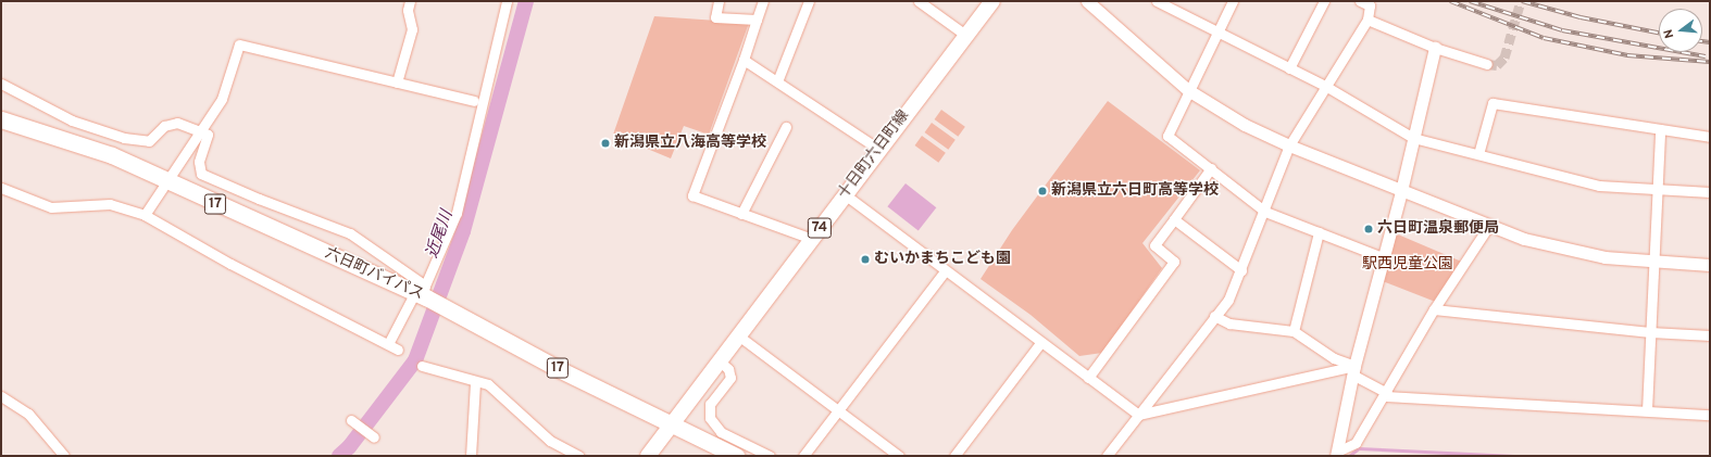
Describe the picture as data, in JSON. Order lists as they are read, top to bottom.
{
  "streets": {
    "highway": ["17", "六日町バイパス"],
    "main road": ["十日町六日町線", "74"]
  },
  "crossings": [
    ["十日町六日町線", "六日町バイパス"]
  ],
  "water": ["近尾川"],
  "parks": ["駅西児童公園"],
  "places": [
    "新潟県立八海高等学校",
    "新潟県立六日町高等学校",
    "六日町温泉郵便局",
    "むいかまちこども園"
  ],
  "north": "left"
}
